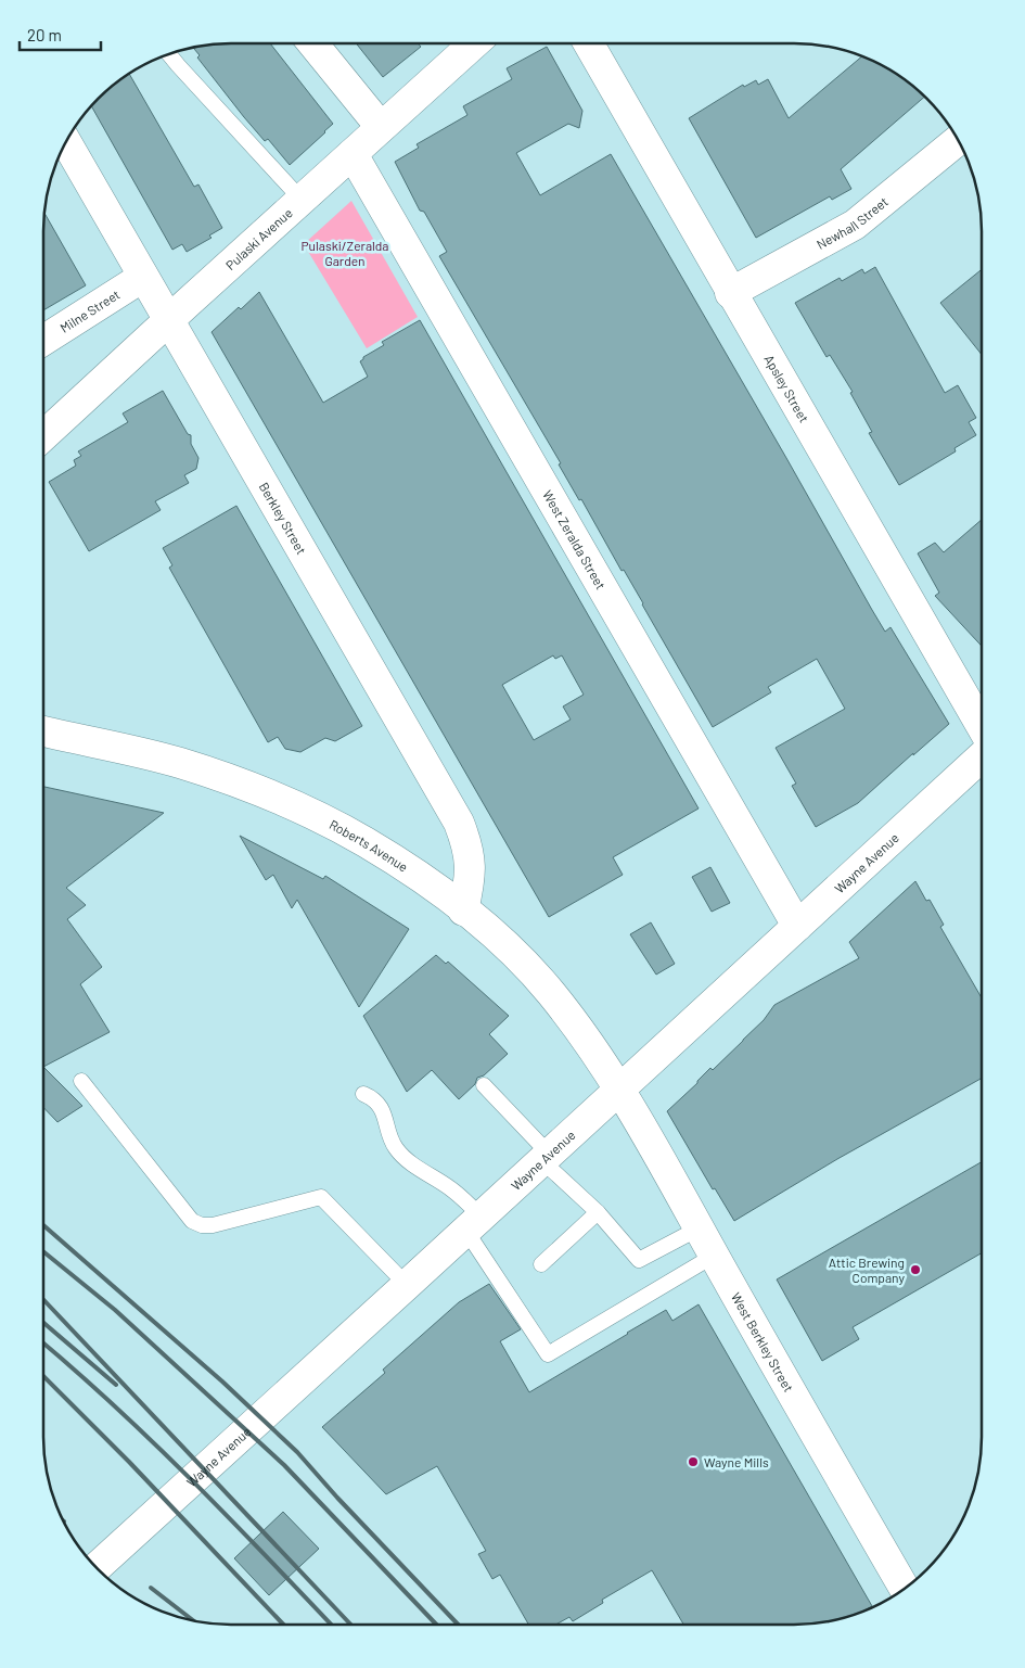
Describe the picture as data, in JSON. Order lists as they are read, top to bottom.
{
  "streets": {
    "main road": [
      "Newhall Street",
      "Pulaski Avenue",
      "Milne Street",
      "Apsley Street",
      "Berkley Street",
      "West Zeralda Street",
      "Roberts Avenue",
      "Wayne Avenue",
      "West Berkley Street"
    ]
  },
  "crossings": [
    ["Newhall Street", "Apsley Street"],
    ["Pulaski Avenue", "Berkley Street"],
    ["Pulaski Avenue", "West Zeralda Street"],
    ["Milne Street", "Berkley Street"],
    ["Berkley Street", "Roberts Avenue"],
    ["West Zeralda Street", "Wayne Avenue"],
    ["Roberts Avenue", "Wayne Avenue"],
    ["Roberts Avenue", "West Berkley Street"],
    ["Wayne Avenue", "West Berkley Street"]
  ],
  "parks": ["Pulaski/Zeralda Garden"],
  "places": ["Attic Brewing Company", "Wayne Mills"],
  "scale_bar": "20 m"
}
